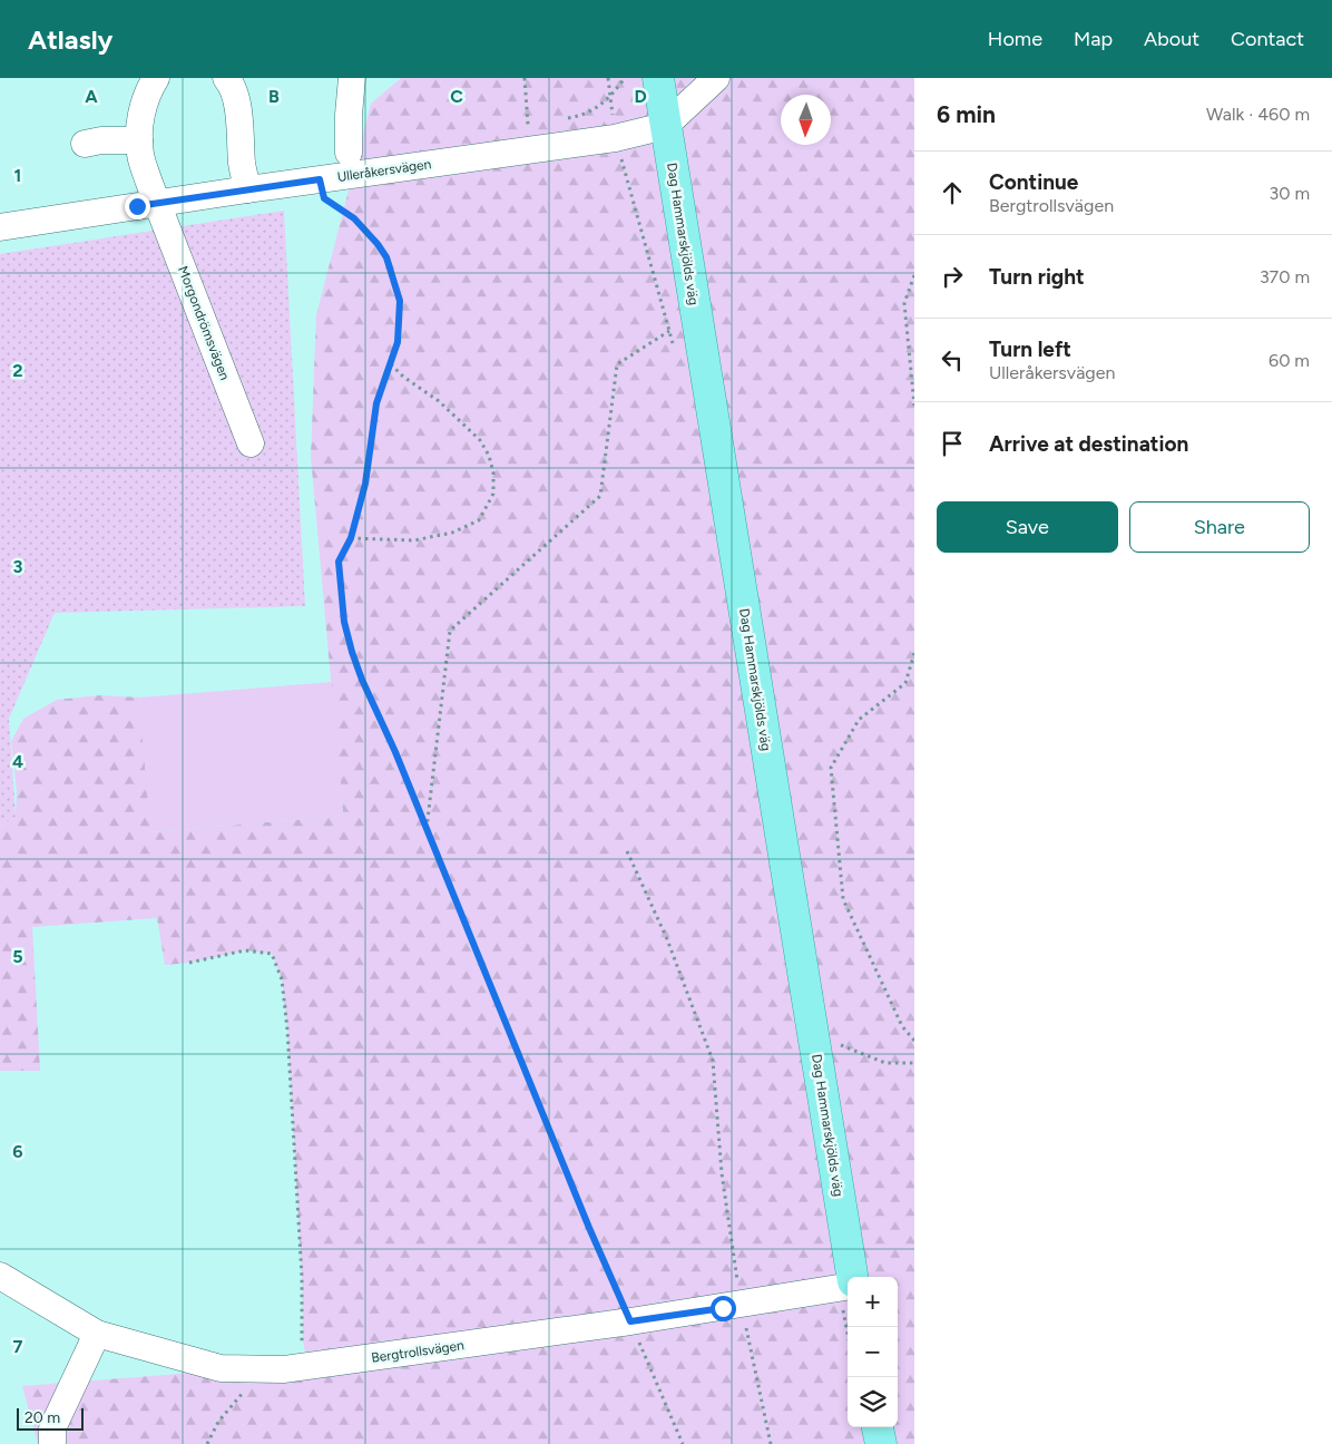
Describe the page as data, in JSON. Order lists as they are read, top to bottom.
{
  "streets": {
    "main road": ["Dag Hammarskjölds väg"],
    "street": ["Ulleråkersvägen", "Morgondrömsvägen", "Bergtrollsvägen"]
  },
  "crossings": [
    ["Ulleråkersvägen", "Dag Hammarskjölds väg"],
    ["Ulleråkersvägen", "Morgondrömsvägen"]
  ],
  "scale_bar": "20 m",
  "north": "bottom",
  "page": {
    "header": "Atlasly",
    "nav": [
      "Home",
      "Map",
      "About",
      "Contact"
    ],
    "heading": ["6 min", "Walk · 460 m"],
    "list": [
      ["Continue", "Bergtrollsvägen", "30 m"],
      ["Turn right", "370 m"],
      ["Turn left", "Ulleråkersvägen", "60 m"],
      "Arrive at destination"
    ],
    "buttons": ["Save", "Share"],
    "map_buttons": ["+", "−"],
    "scale": "20 m"
  },
  "grid": {
    "columns": [
      "A",
      "B",
      "C",
      "D"
    ],
    "rows": [
      "1",
      "2",
      "3",
      "4",
      "5",
      "6",
      "7"
    ]
  }
}
